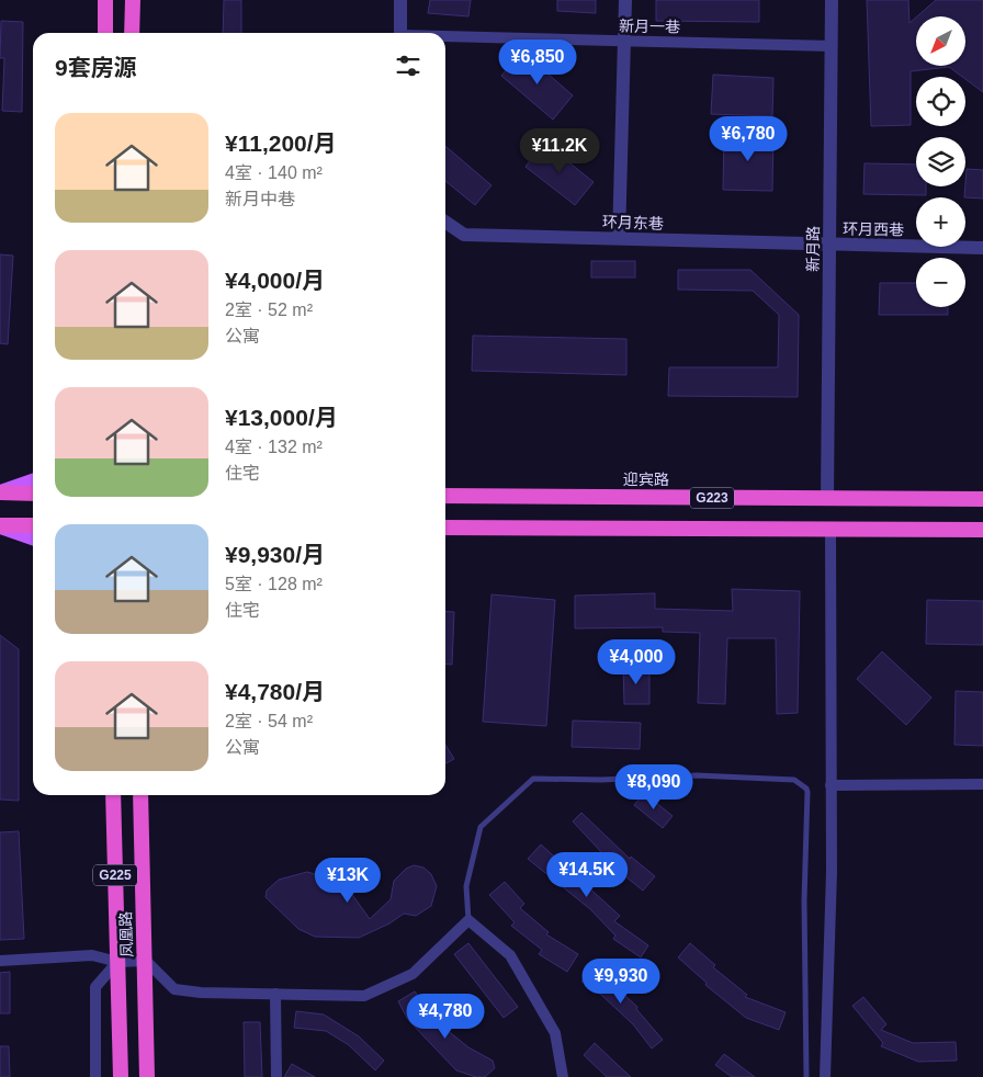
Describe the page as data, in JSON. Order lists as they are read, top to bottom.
{
  "streets": {
    "highway": [
      "迎宾路",
      "G223",
      "G225",
      "凤凰路"
    ],
    "street": [
      "新月一巷",
      "环月东巷",
      "环月西巷",
      "新月路"
    ]
  },
  "crossings": [
    ["新月一巷", "新月路"],
    ["环月东巷", "环月西巷"],
    ["环月东巷", "新月路"],
    ["环月西巷", "新月路"],
    ["新月路", "迎宾路"]
  ],
  "north": "bottom left",
  "page": {
    "map_buttons": ["+", "−"],
    "heading": "9套房源",
    "price": [
      "¥6,850",
      "¥6,780",
      "¥11.2K",
      "¥4,000",
      "¥8,090",
      "¥14.5K",
      "¥13K",
      "¥9,930",
      "¥4,780"
    ],
    "list": [
      {
        "name": "¥11,200/月",
        "note": "4室 · 140 m² · 新月中巷"
      },
      {
        "name": "¥4,000/月",
        "note": "2室 · 52 m² · 公寓"
      },
      {
        "name": "¥13,000/月",
        "note": "4室 · 132 m² · 住宅"
      },
      {
        "name": "¥9,930/月",
        "note": "5室 · 128 m² · 住宅"
      },
      {
        "name": "¥4,780/月",
        "note": "2室 · 54 m² · 公寓"
      }
    ]
  }
}
